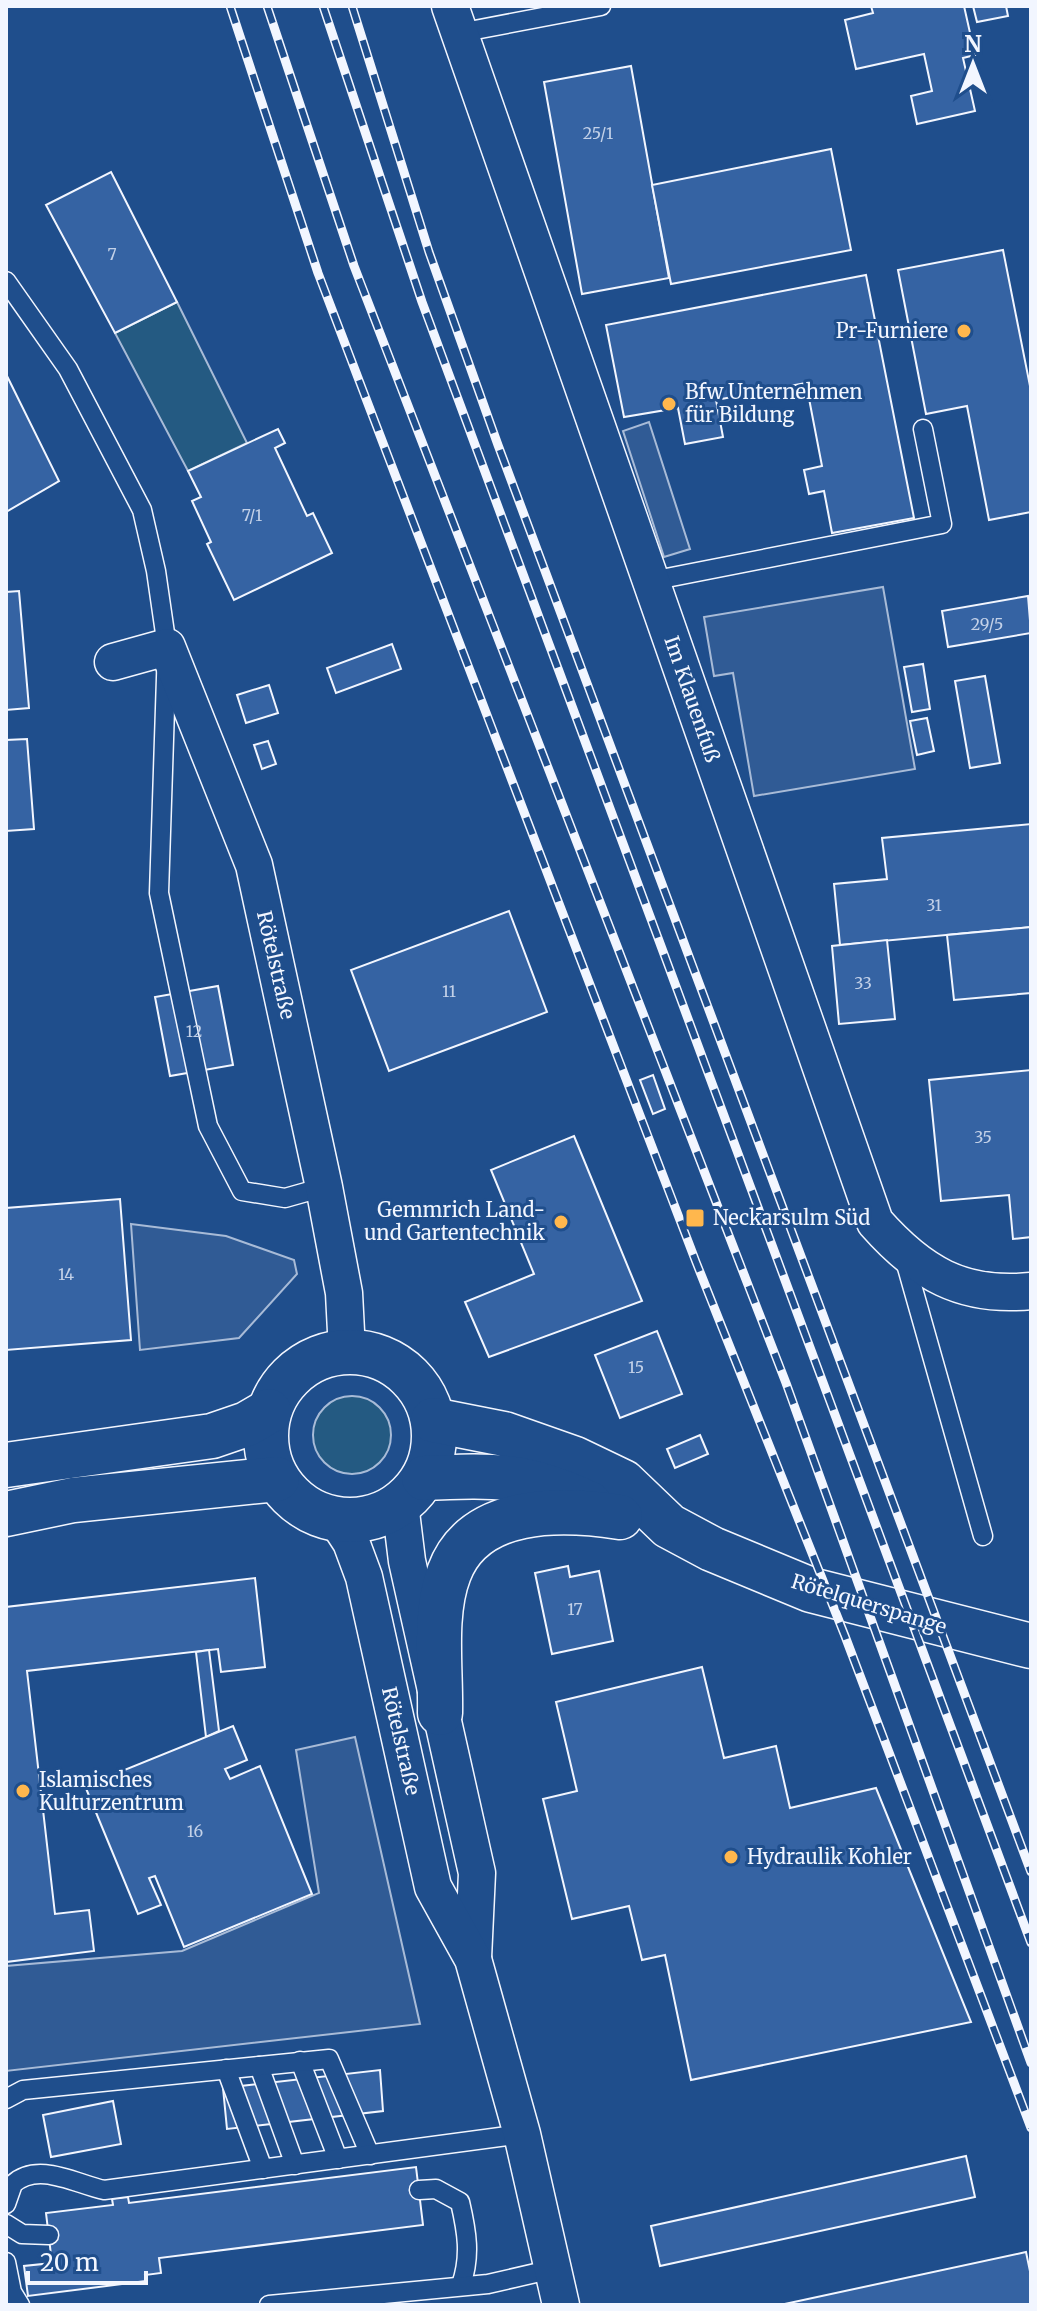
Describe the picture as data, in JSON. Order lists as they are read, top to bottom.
{
  "streets": {
    "main road": ["Rötelquerspange"],
    "street": ["Im Klauenfuß", "Rötelstraße"]
  },
  "crossings": [
    ["Rötelstraße", "Rötelquerspange"]
  ],
  "places": {
    "other": [
      "Pr-Furniere",
      "Bfw Unternehmen für Bildung",
      "Gemmrich Land- und Gartentechnik",
      "Islamisches Kulturzentrum",
      "Hydraulik Kohler"
    ],
    "transit": ["Neckarsulm Süd"]
  },
  "house_numbers": [
    "25/1",
    "7",
    "7/1",
    "29/5",
    "31",
    "33",
    "11",
    "12",
    "35",
    "14",
    "15",
    "17",
    "16"
  ],
  "scale_bar": "20 m",
  "north": "top"
}
